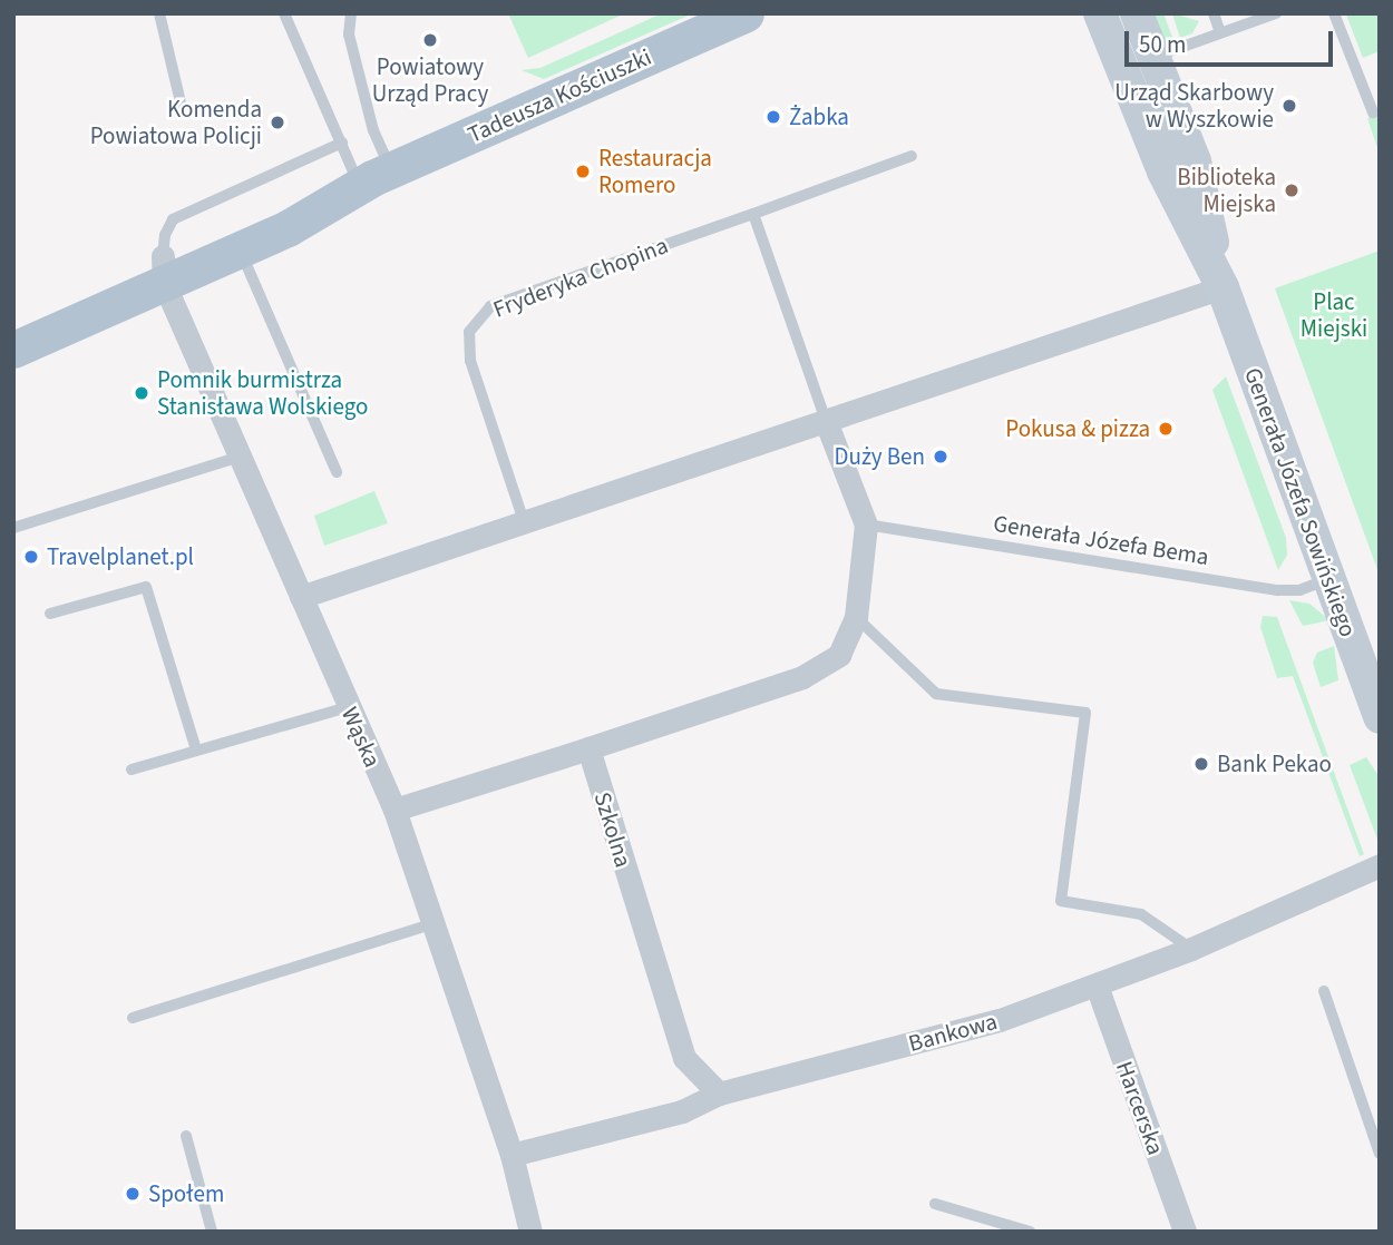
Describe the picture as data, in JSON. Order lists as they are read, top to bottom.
{
  "streets": {
    "main road": ["Tadeusza Kościuszki"],
    "street": [
      "Generała Józefa Sowińskiego",
      "Wąska",
      "Szkolna",
      "Bankowa",
      "Harcerska"
    ],
    "lane": ["Fryderyka Chopina", "Generała Józefa Bema"]
  },
  "crossings": [
    ["Tadeusza Kościuszki", "Wąska"],
    ["Generała Józefa Sowińskiego", "Generała Józefa Bema"],
    ["Wąska", "Bankowa"],
    ["Szkolna", "Bankowa"],
    ["Bankowa", "Harcerska"]
  ],
  "parks": ["Plac Miejski"],
  "places": [
    "Powiatowy Urząd Pracy",
    "Urząd Skarbowy w Wyszkowie",
    "Żabka",
    "Komenda Powiatowa Policji",
    "Restauracja Romero",
    "Biblioteka Miejska",
    "Pomnik burmistrza Stanisława Wolskiego",
    "Pokusa & pizza",
    "Duży Ben",
    "Travelplanet.pl",
    "Bank Pekao",
    "Społem"
  ],
  "scale_bar": "50 m"
}
